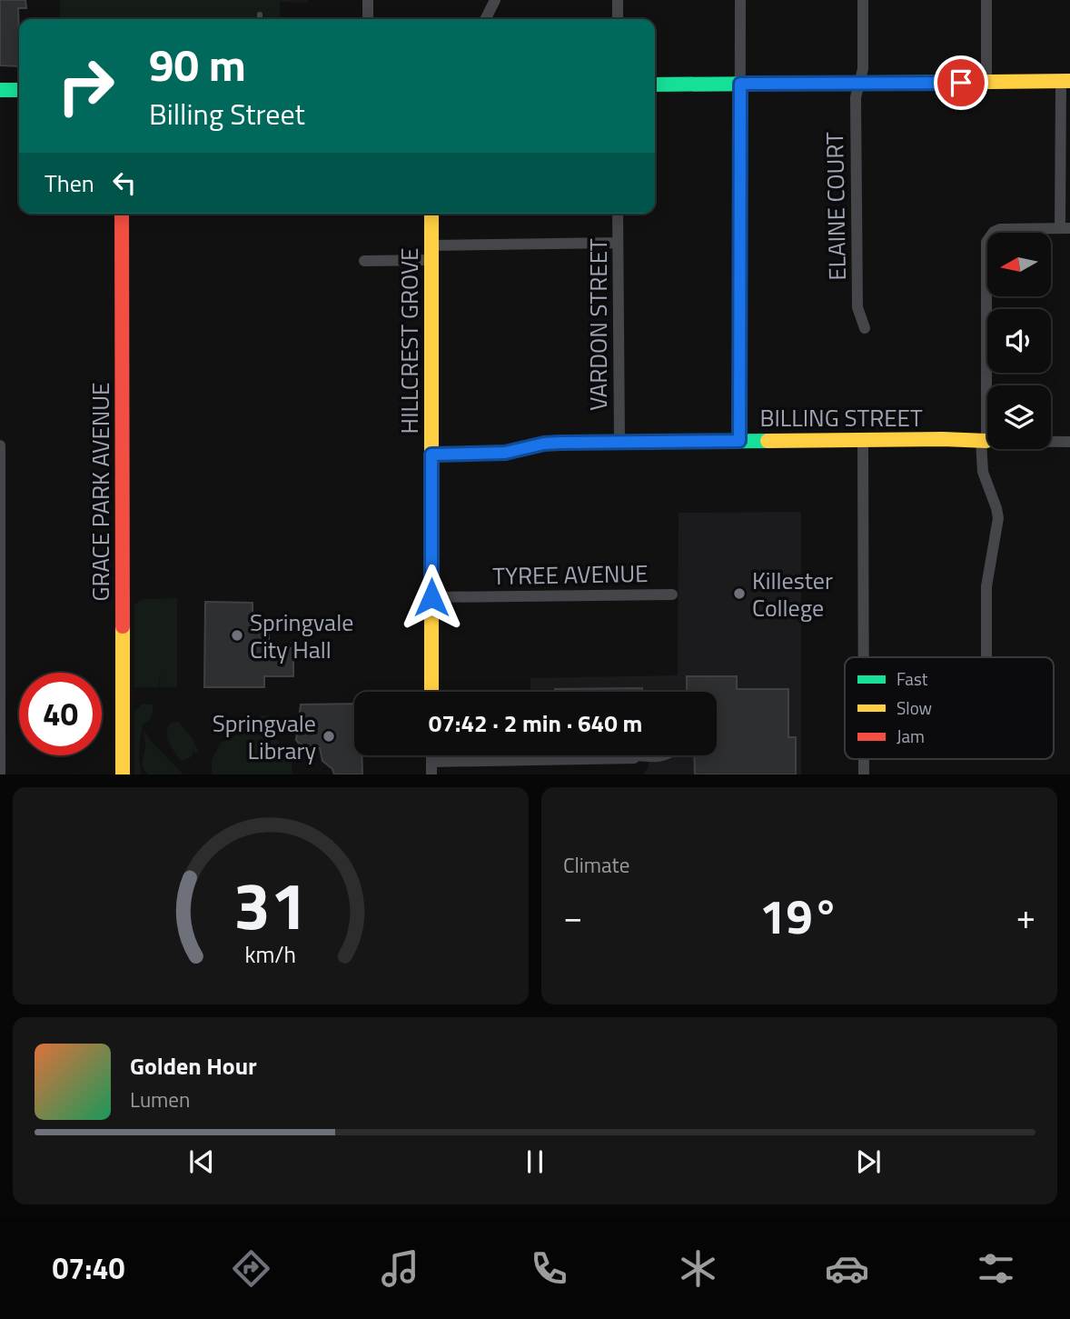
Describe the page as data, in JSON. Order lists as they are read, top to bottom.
{
  "streets": {
    "street": [
      "ELAINE COURT",
      "VARDON STREET",
      "HILLCREST GROVE",
      "BILLING STREET",
      "GRACE PARK AVENUE",
      "TYREE AVENUE"
    ]
  },
  "crossings": [
    ["VARDON STREET", "BILLING STREET"],
    ["HILLCREST GROVE", "BILLING STREET"],
    ["HILLCREST GROVE", "TYREE AVENUE"]
  ],
  "places": ["Killester College", "Springvale City Hall", "Springvale Library"],
  "legend": ["Fast", "Slow", "Jam"],
  "north": "left",
  "page": {
    "turn": ["90 m", "Billing Street"],
    "then": "Then",
    "limit": "40",
    "trip": "07:42 · 2 min · 640 m",
    "tile": "Climate",
    "heat": ["−", "19°", "+"],
    "song": ["Golden Hour", "Lumen"],
    "tabs": "07:40",
    "gauge": ["31", "km/h"]
  }
}
